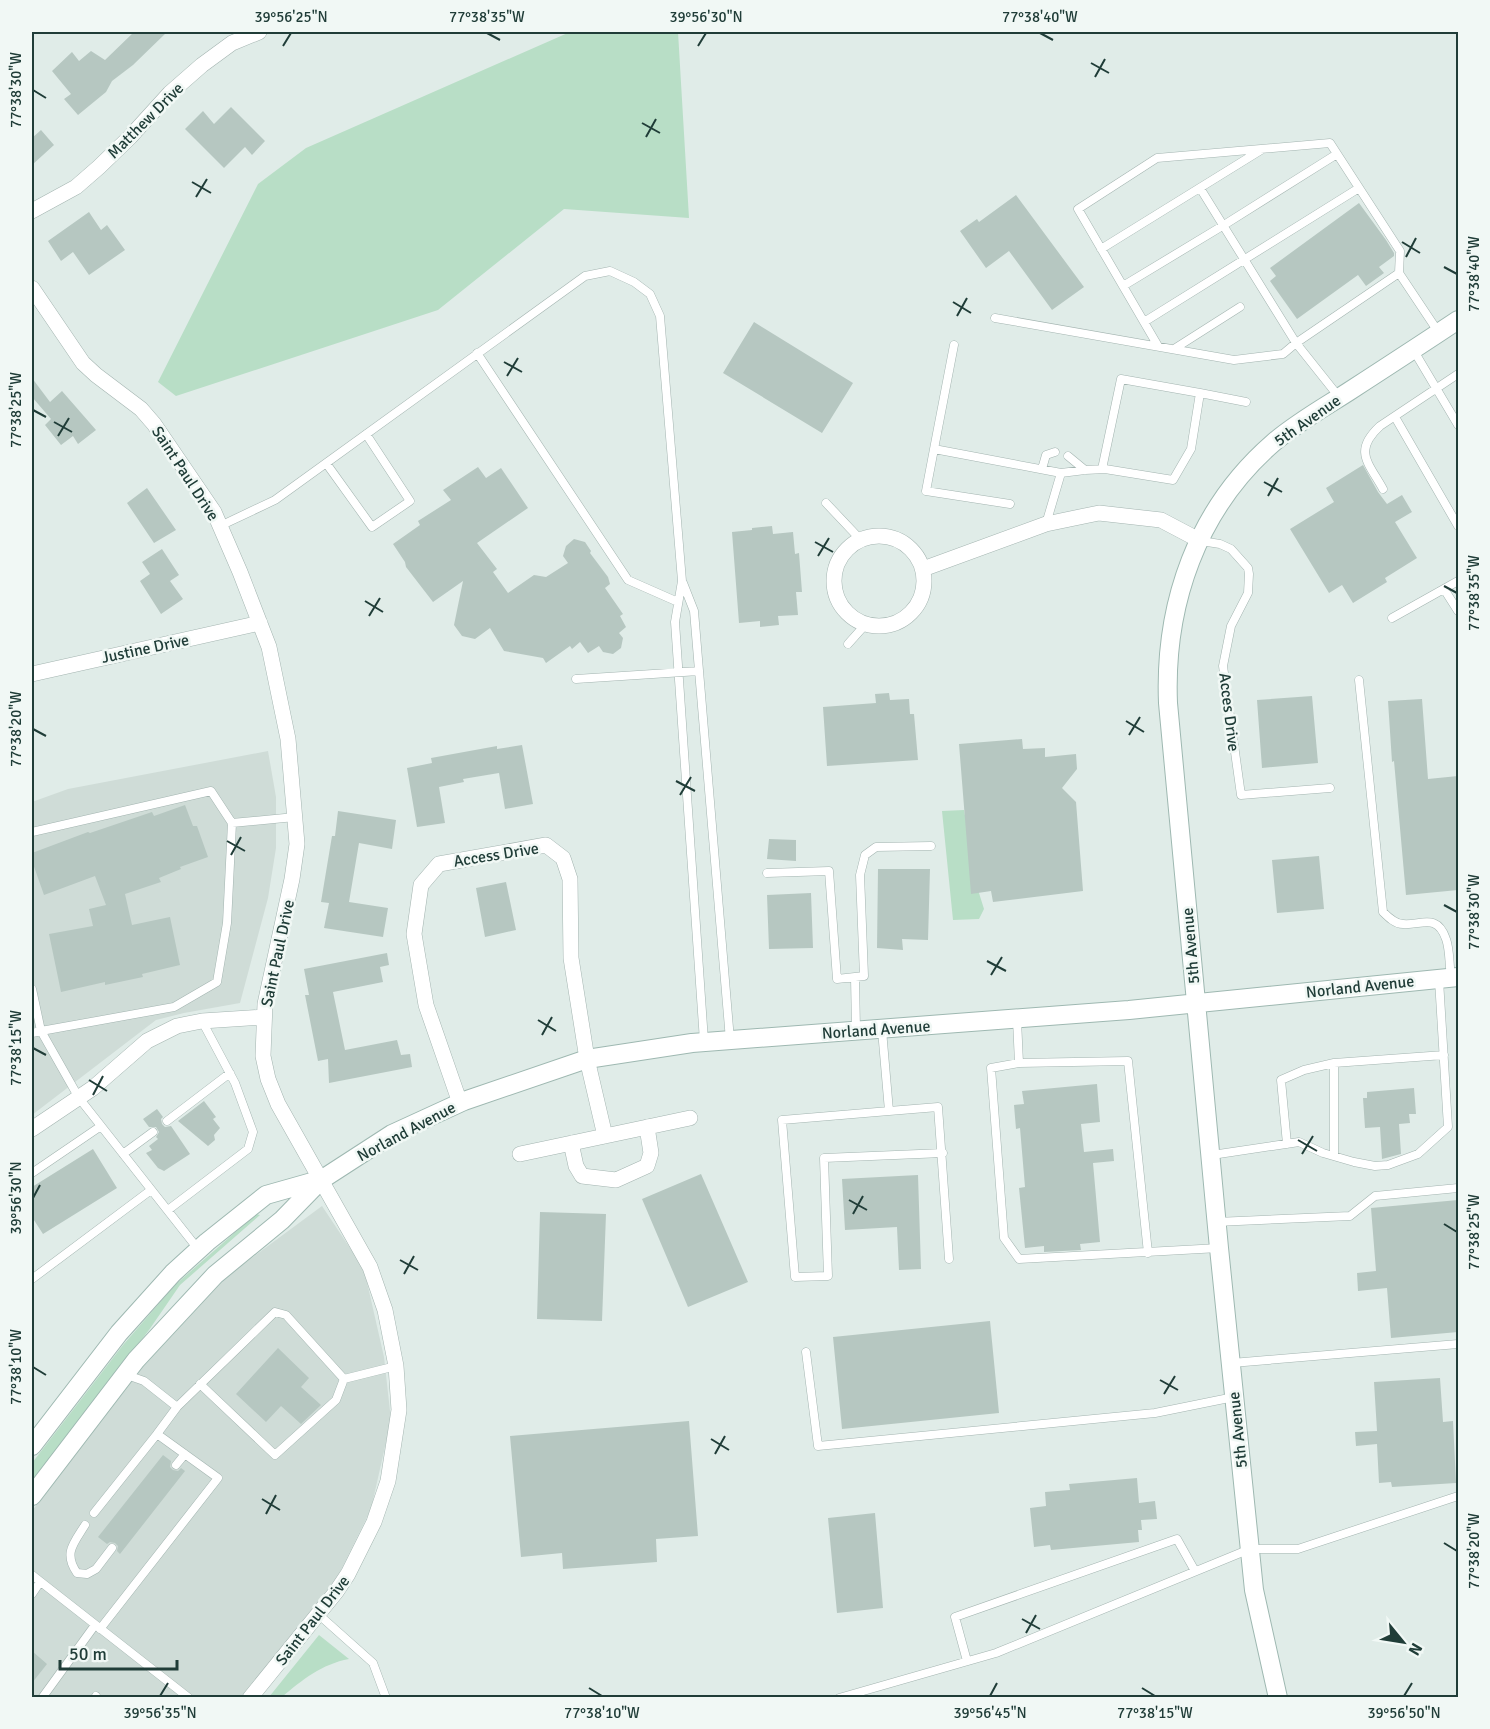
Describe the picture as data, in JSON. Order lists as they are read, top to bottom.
{
  "streets": {
    "main road": ["5th Avenue", "Norland Avenue"],
    "street": [
      "Matthew Drive",
      "Saint Paul Drive",
      "Justine Drive",
      "Access Drive"
    ],
    "lane": ["Acces Drive"]
  },
  "crossings": [
    ["5th Avenue", "Acces Drive"],
    ["5th Avenue", "Norland Avenue"],
    ["Saint Paul Drive", "Justine Drive"],
    ["Saint Paul Drive", "Norland Avenue"],
    ["Access Drive", "Norland Avenue"]
  ],
  "scale_bar": "50 m",
  "north": "bottom right",
  "coordinates": [
    "39°56'25\"N",
    "77°38'35\"W",
    "39°56'30\"N",
    "77°38'40\"W",
    "77°38'30\"W",
    "77°38'25\"W",
    "77°38'20\"W",
    "77°38'15\"W",
    "77°38'10\"W",
    "39°56'35\"N",
    "39°56'45\"N",
    "39°56'50\"N"
  ]
}
